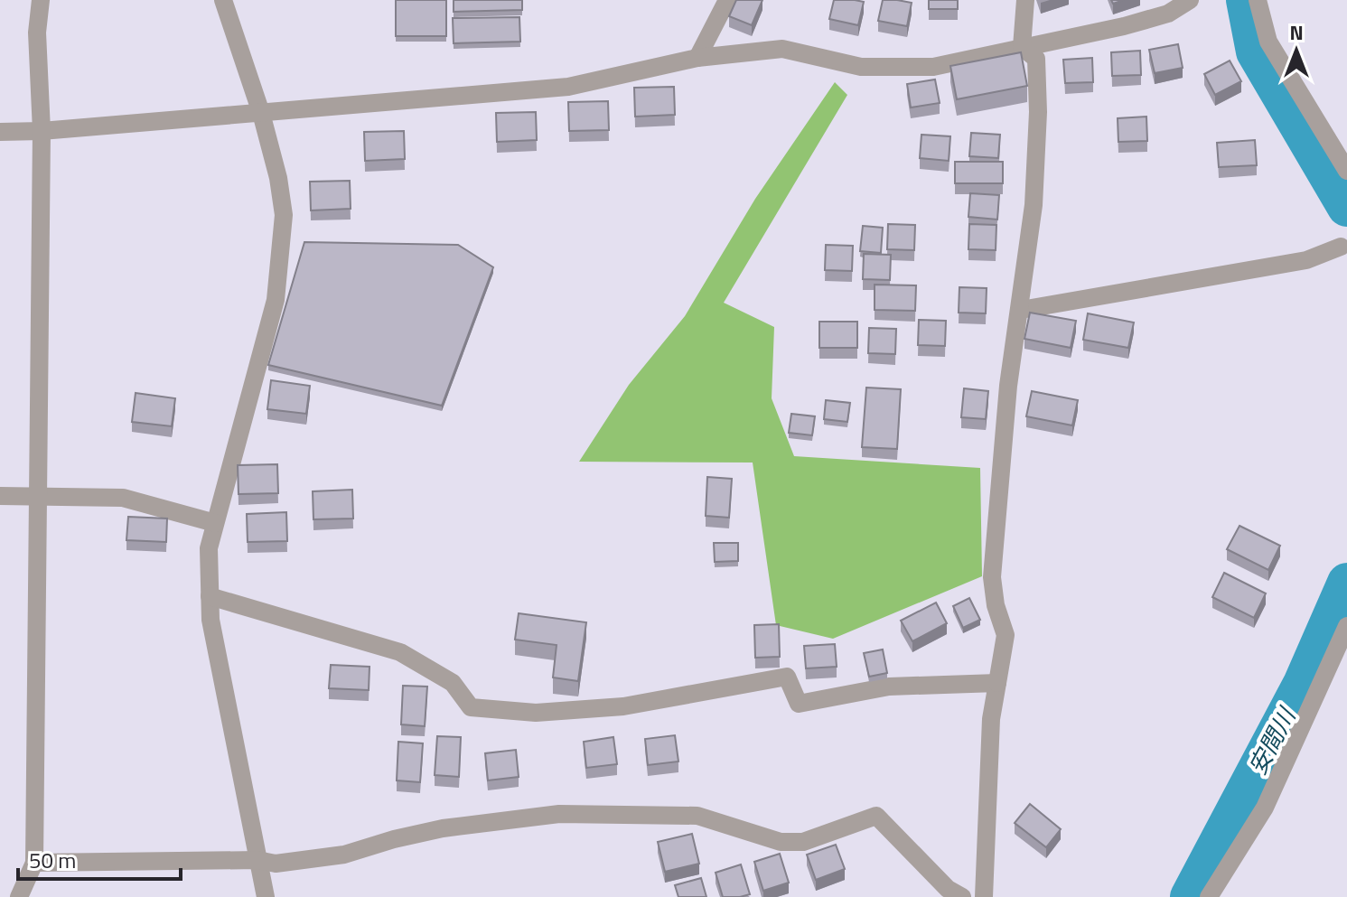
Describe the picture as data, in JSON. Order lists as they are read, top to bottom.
{
  "water": ["安間川"],
  "scale_bar": "50 m",
  "north": "top"
}
